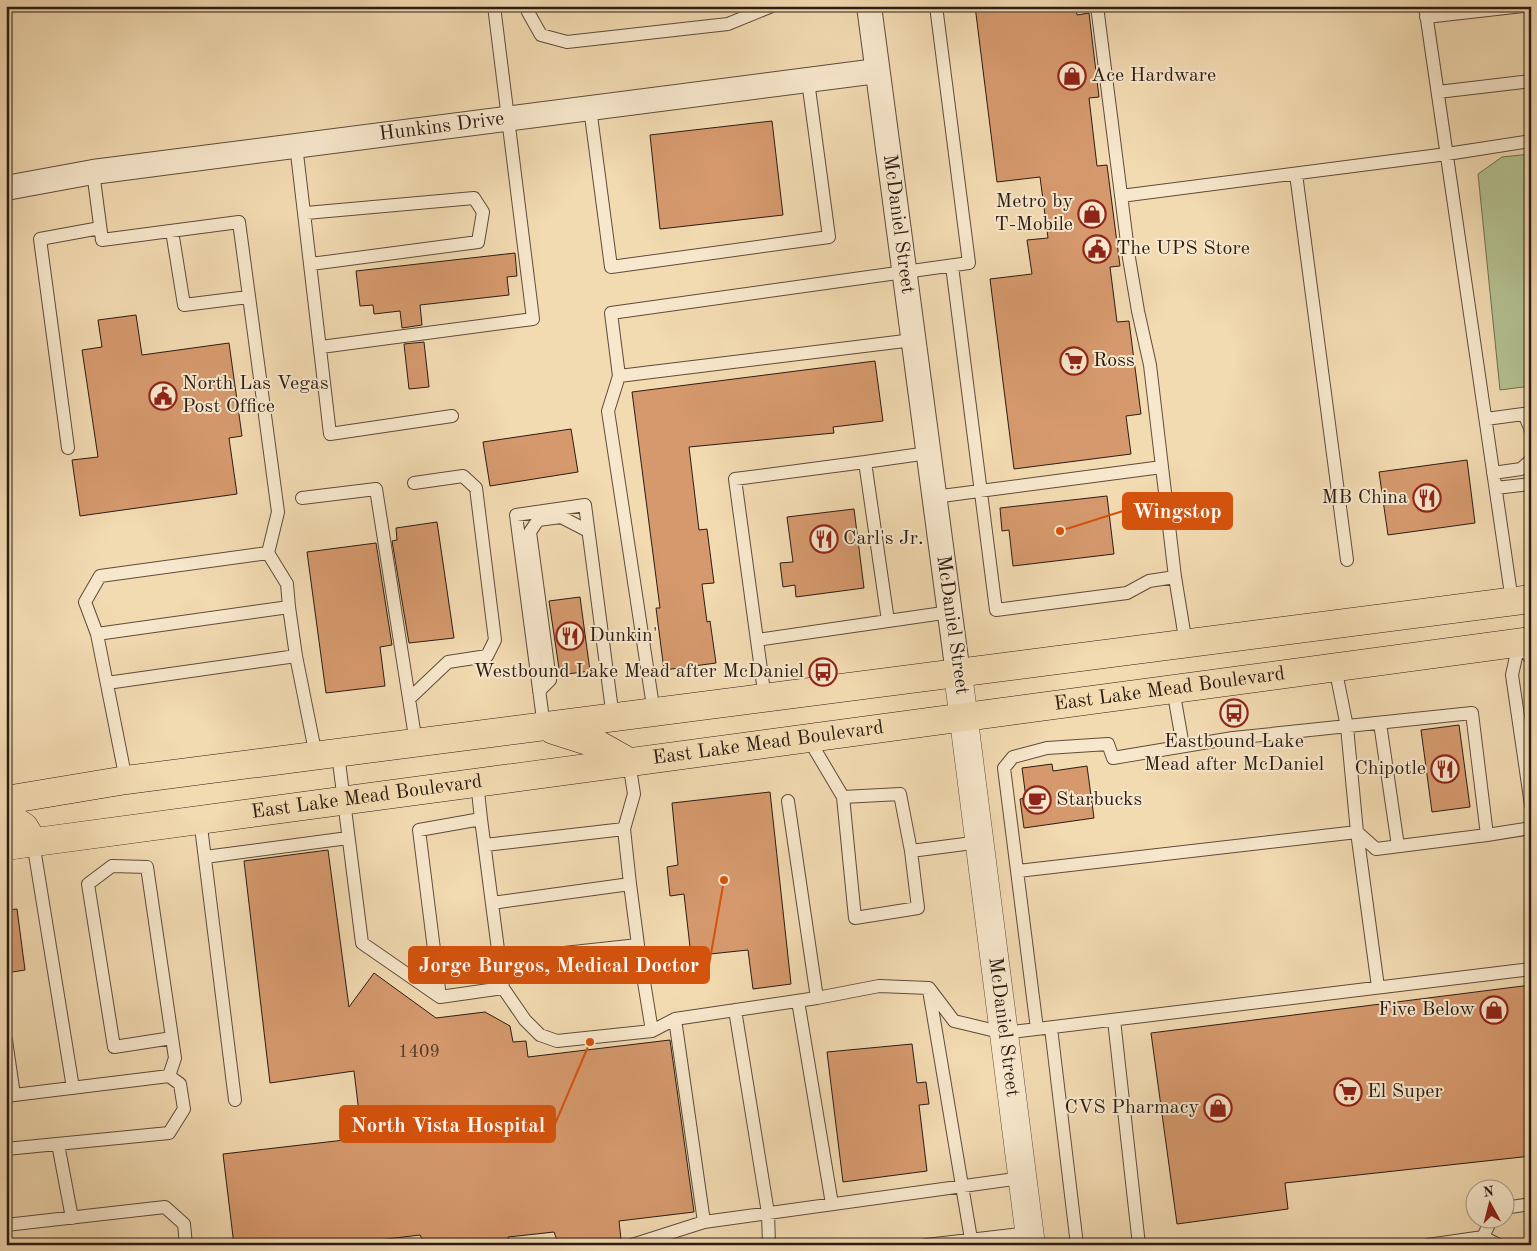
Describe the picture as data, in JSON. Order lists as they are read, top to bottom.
{
  "streets": {
    "main road": ["East Lake Mead Boulevard"],
    "street": ["Hunkins Drive", "McDaniel Street"]
  },
  "crossings": [
    ["Hunkins Drive", "McDaniel Street"],
    ["McDaniel Street", "East Lake Mead Boulevard"]
  ],
  "places": {
    "shop": [
      "Ace Hardware",
      "Metro by T-Mobile",
      "Five Below",
      "CVS Pharmacy"
    ],
    "public building": ["The UPS Store", "North Las Vegas Post Office"],
    "supermarket": ["Ross", "El Super"],
    "restaurant": [
      "MB China",
      "Carl's Jr.",
      "Dunkin'",
      "Chipotle"
    ],
    "other": ["Wingstop", "Jorge Burgos, Medical Doctor", "North Vista Hospital"],
    "bus stop": ["Westbound Lake Mead after McDaniel", "Eastbound Lake Mead after McDaniel"],
    "cafe": ["Starbucks"]
  },
  "house_numbers": ["1409"],
  "north": "top"
}
